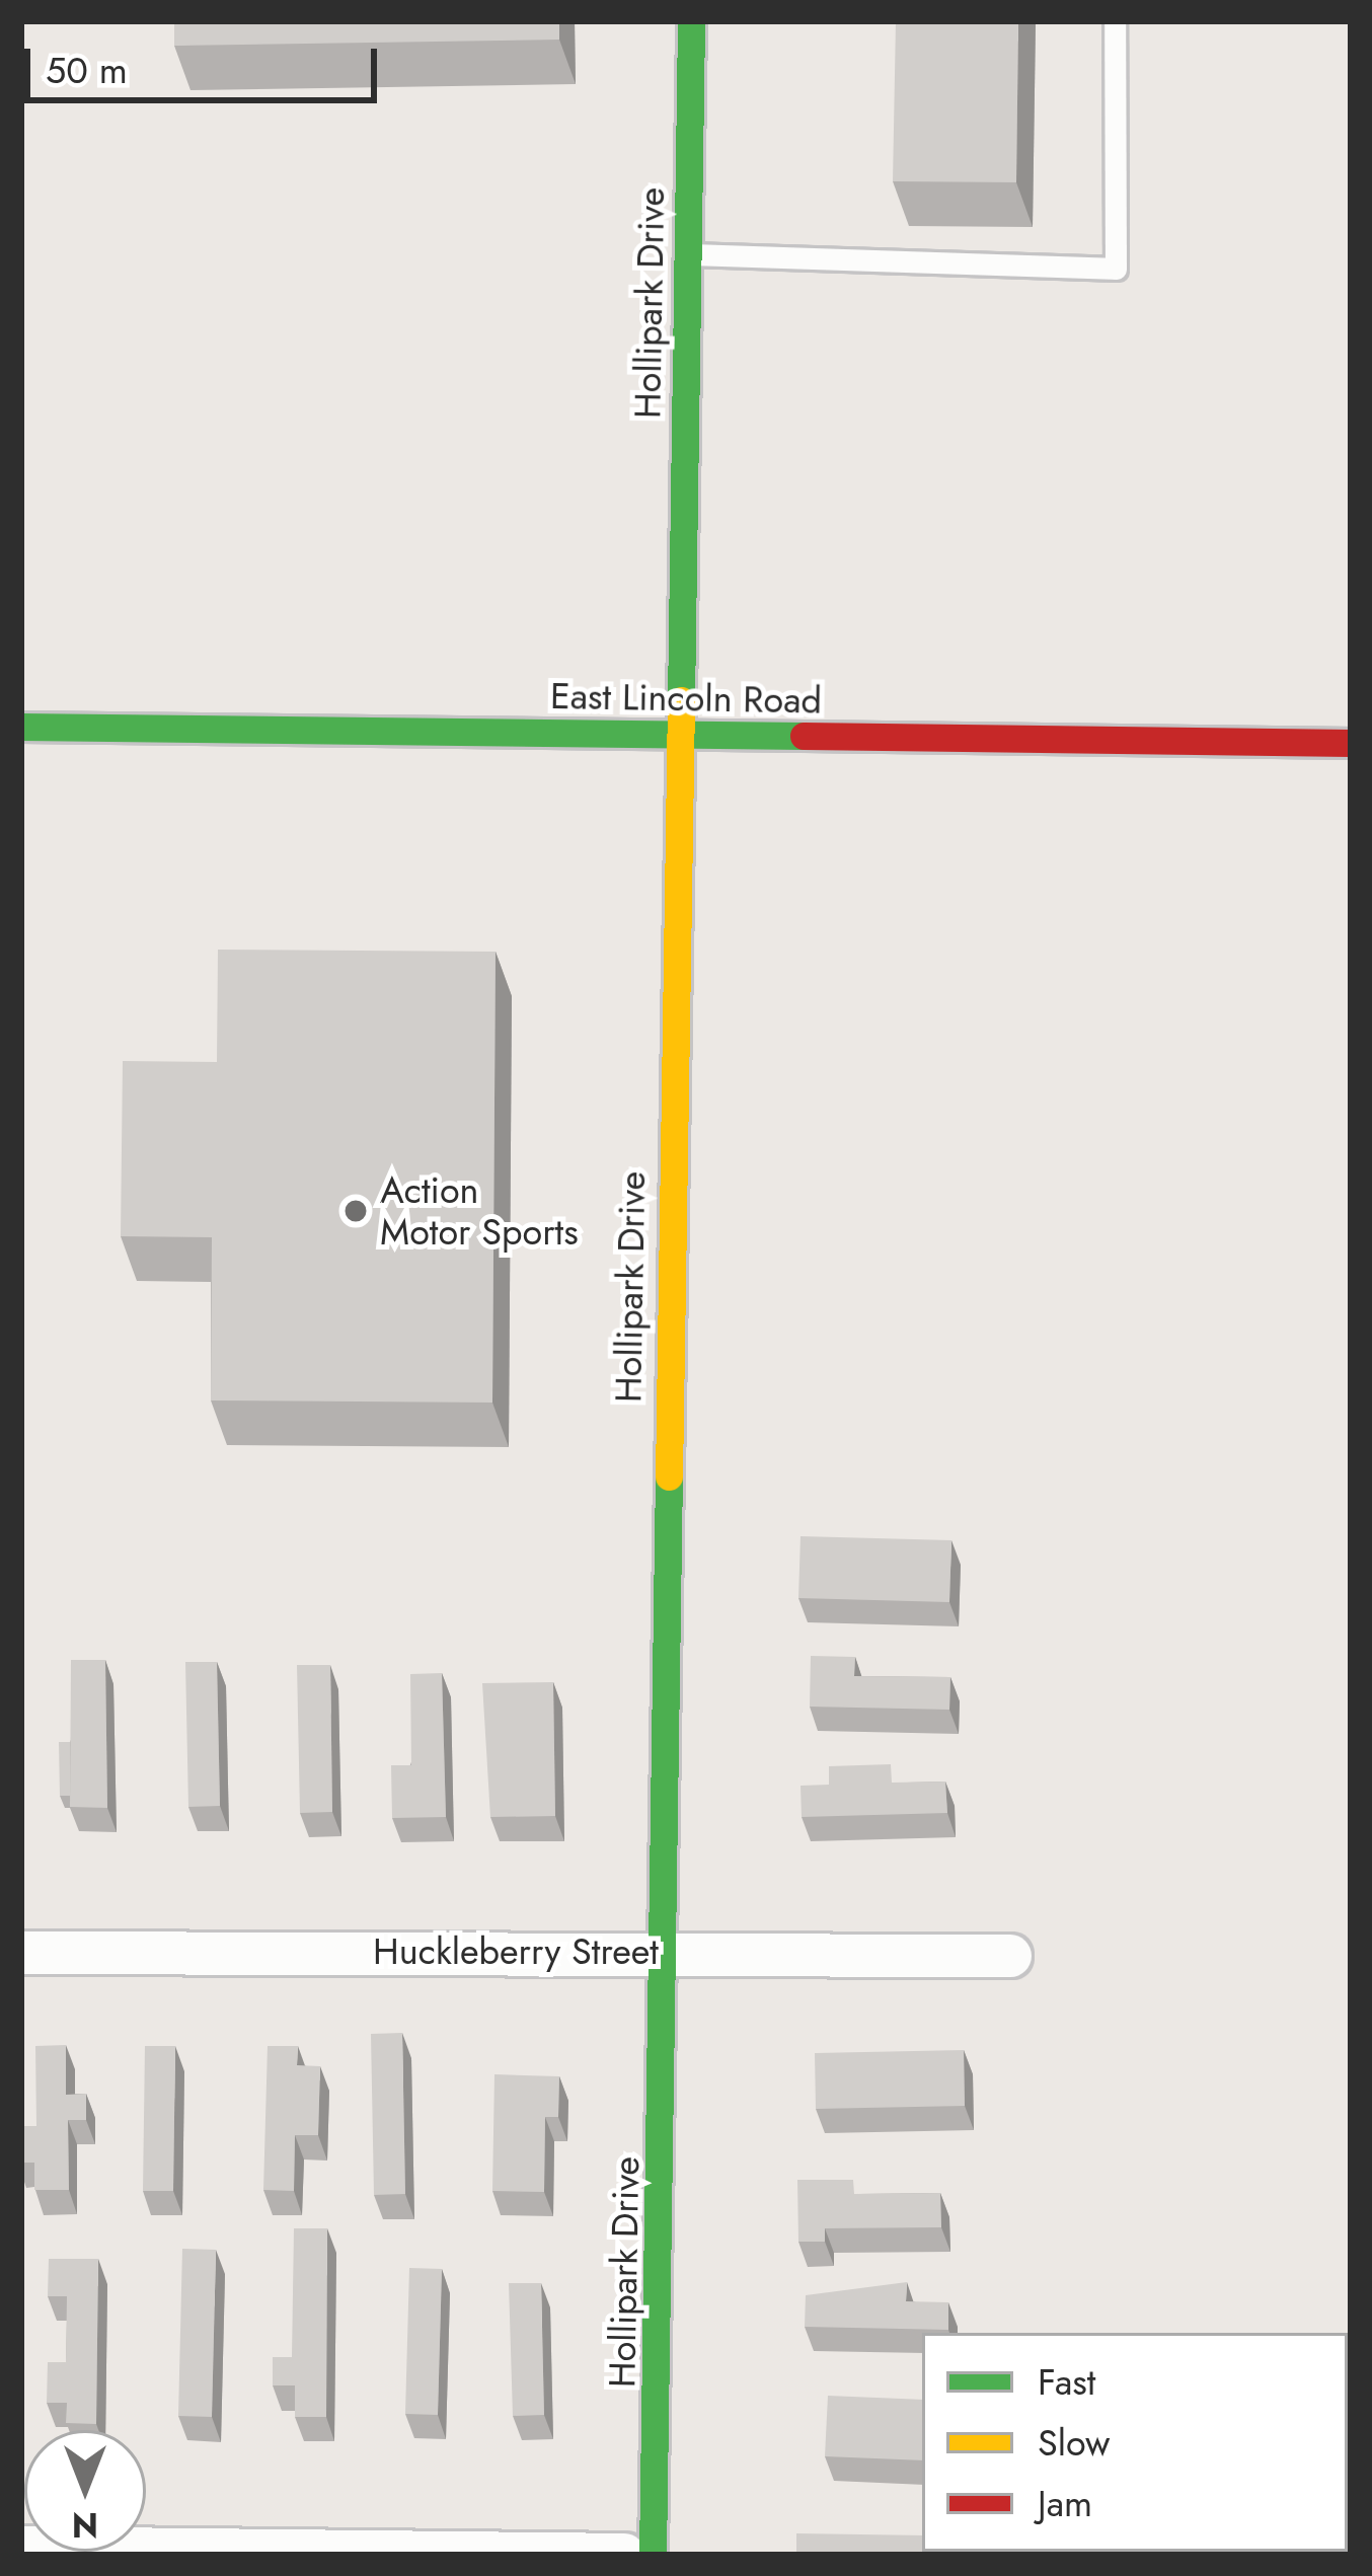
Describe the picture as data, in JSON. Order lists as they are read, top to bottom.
{
  "streets": {
    "street": ["Hollipark Drive", "East Lincoln Road", "Huckleberry Street"]
  },
  "crossings": [
    ["Hollipark Drive", "East Lincoln Road"],
    ["Hollipark Drive", "Huckleberry Street"]
  ],
  "places": ["Action Motor Sports"],
  "legend": ["Fast", "Slow", "Jam"],
  "scale_bar": "50 m",
  "north": "bottom"
}
